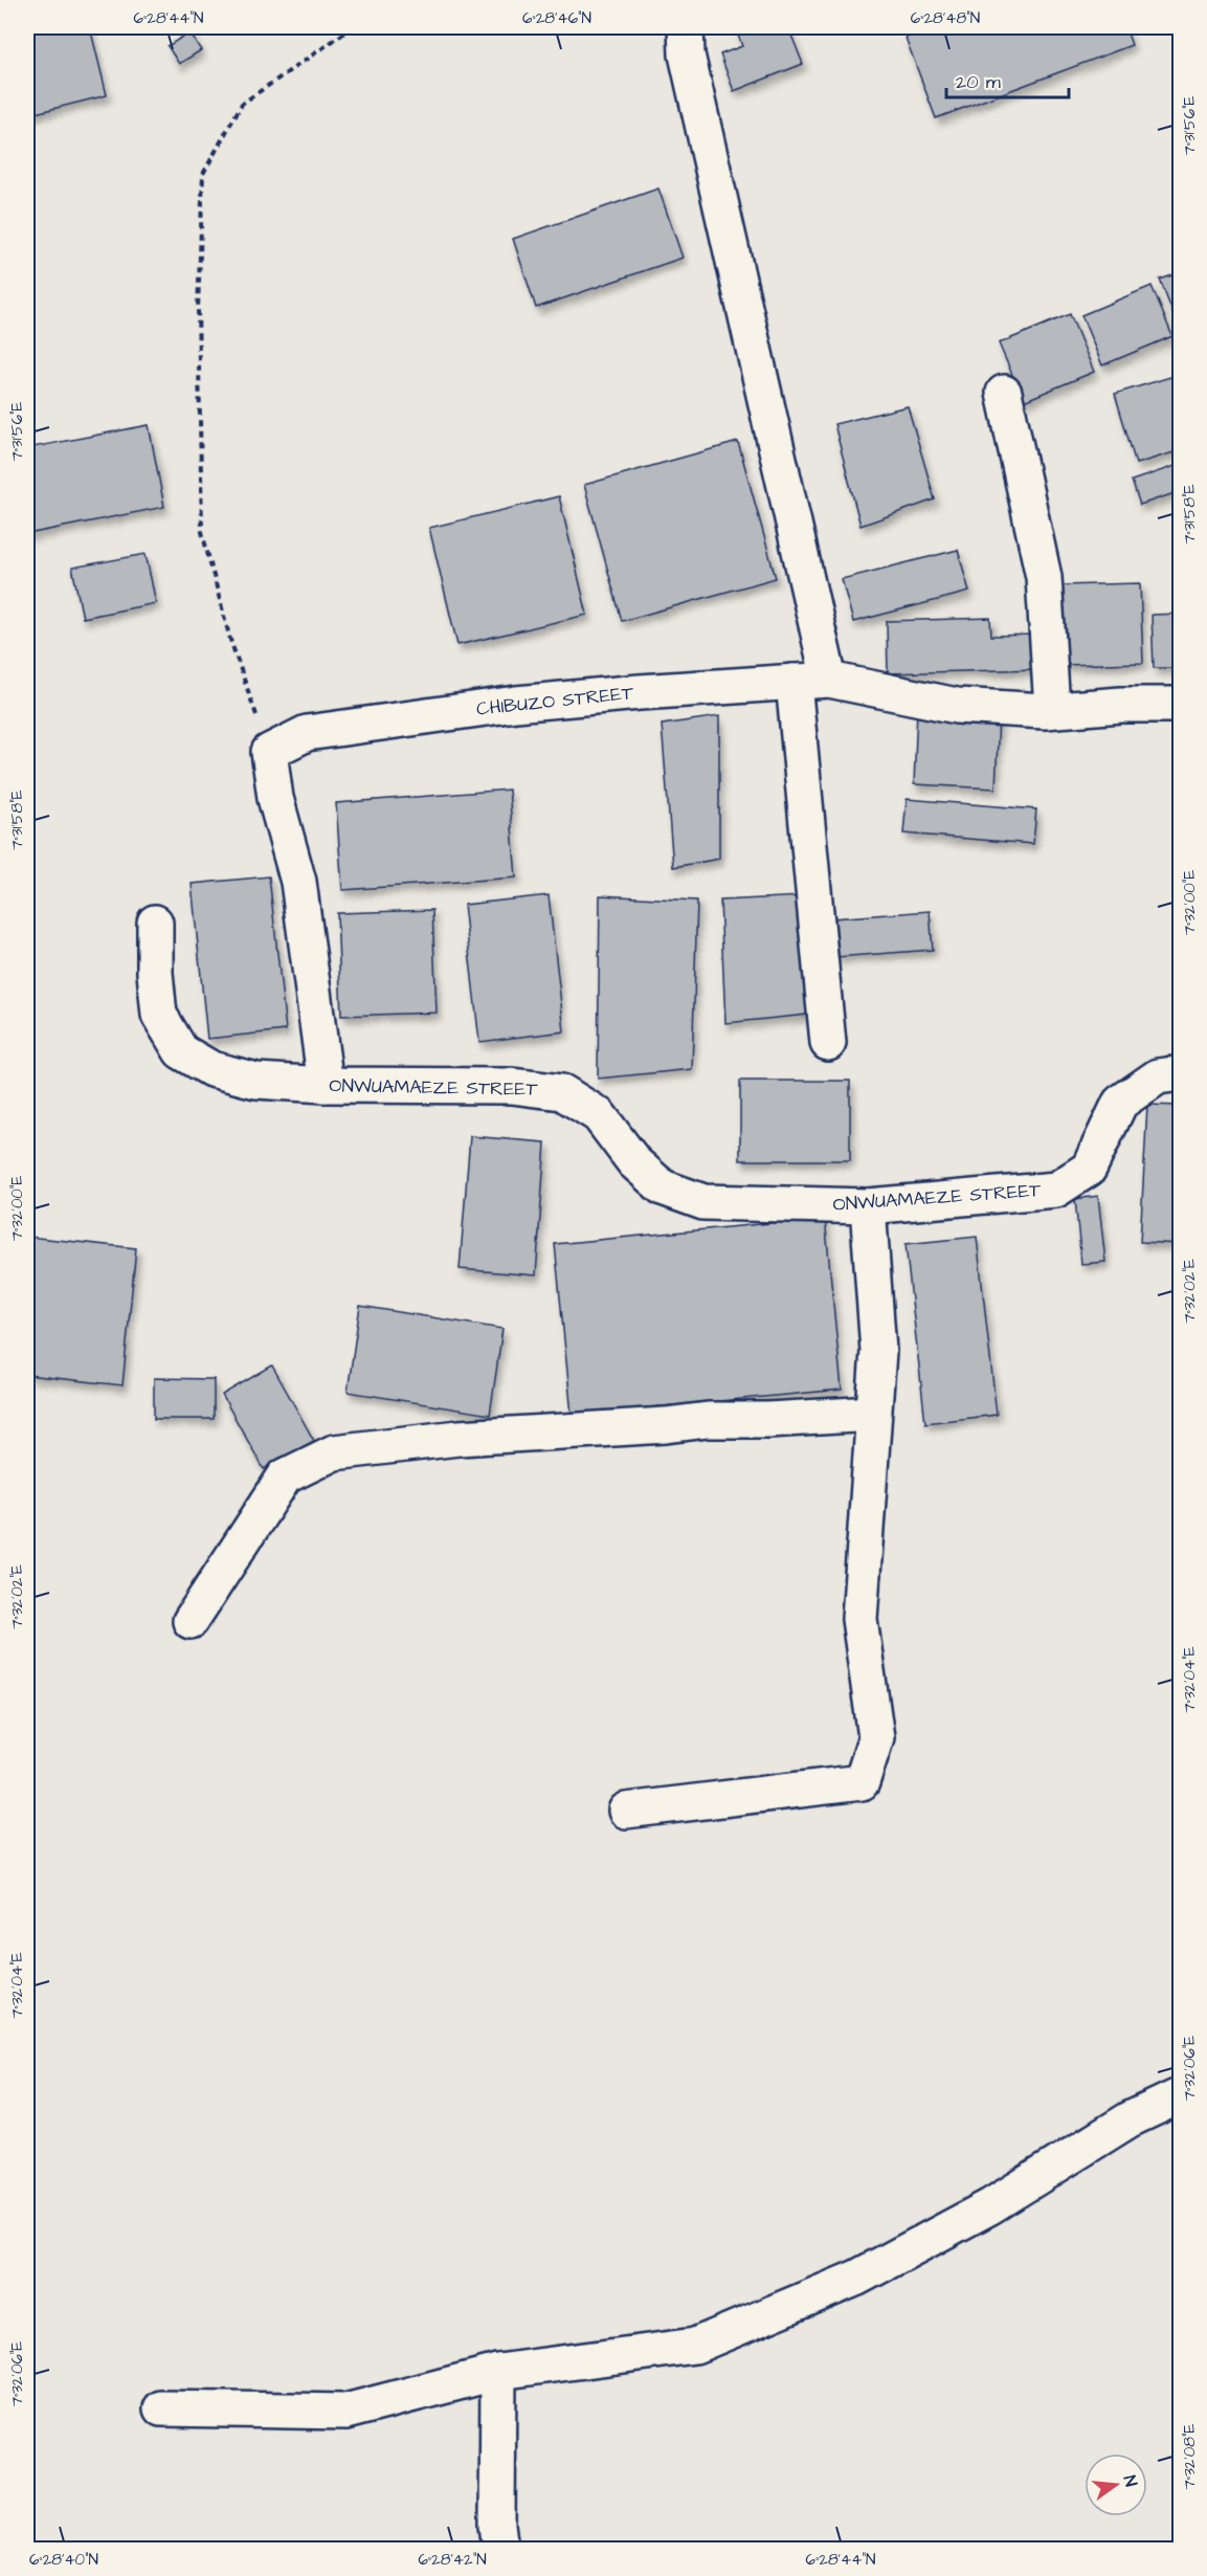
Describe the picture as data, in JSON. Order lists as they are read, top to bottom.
{
  "streets": {
    "street": ["CHIBUZO STREET", "ONWUAMAEZE STREET"]
  },
  "scale_bar": "20 m",
  "north": "right",
  "coordinates": [
    "6°28'44\"N",
    "6°28'46\"N",
    "6°28'48\"N",
    "7°31'56\"E",
    "7°31'58\"E",
    "7°32'00\"E",
    "7°32'02\"E",
    "7°32'04\"E",
    "7°32'06\"E",
    "7°32'08\"E",
    "6°28'40\"N",
    "6°28'42\"N"
  ]
}
